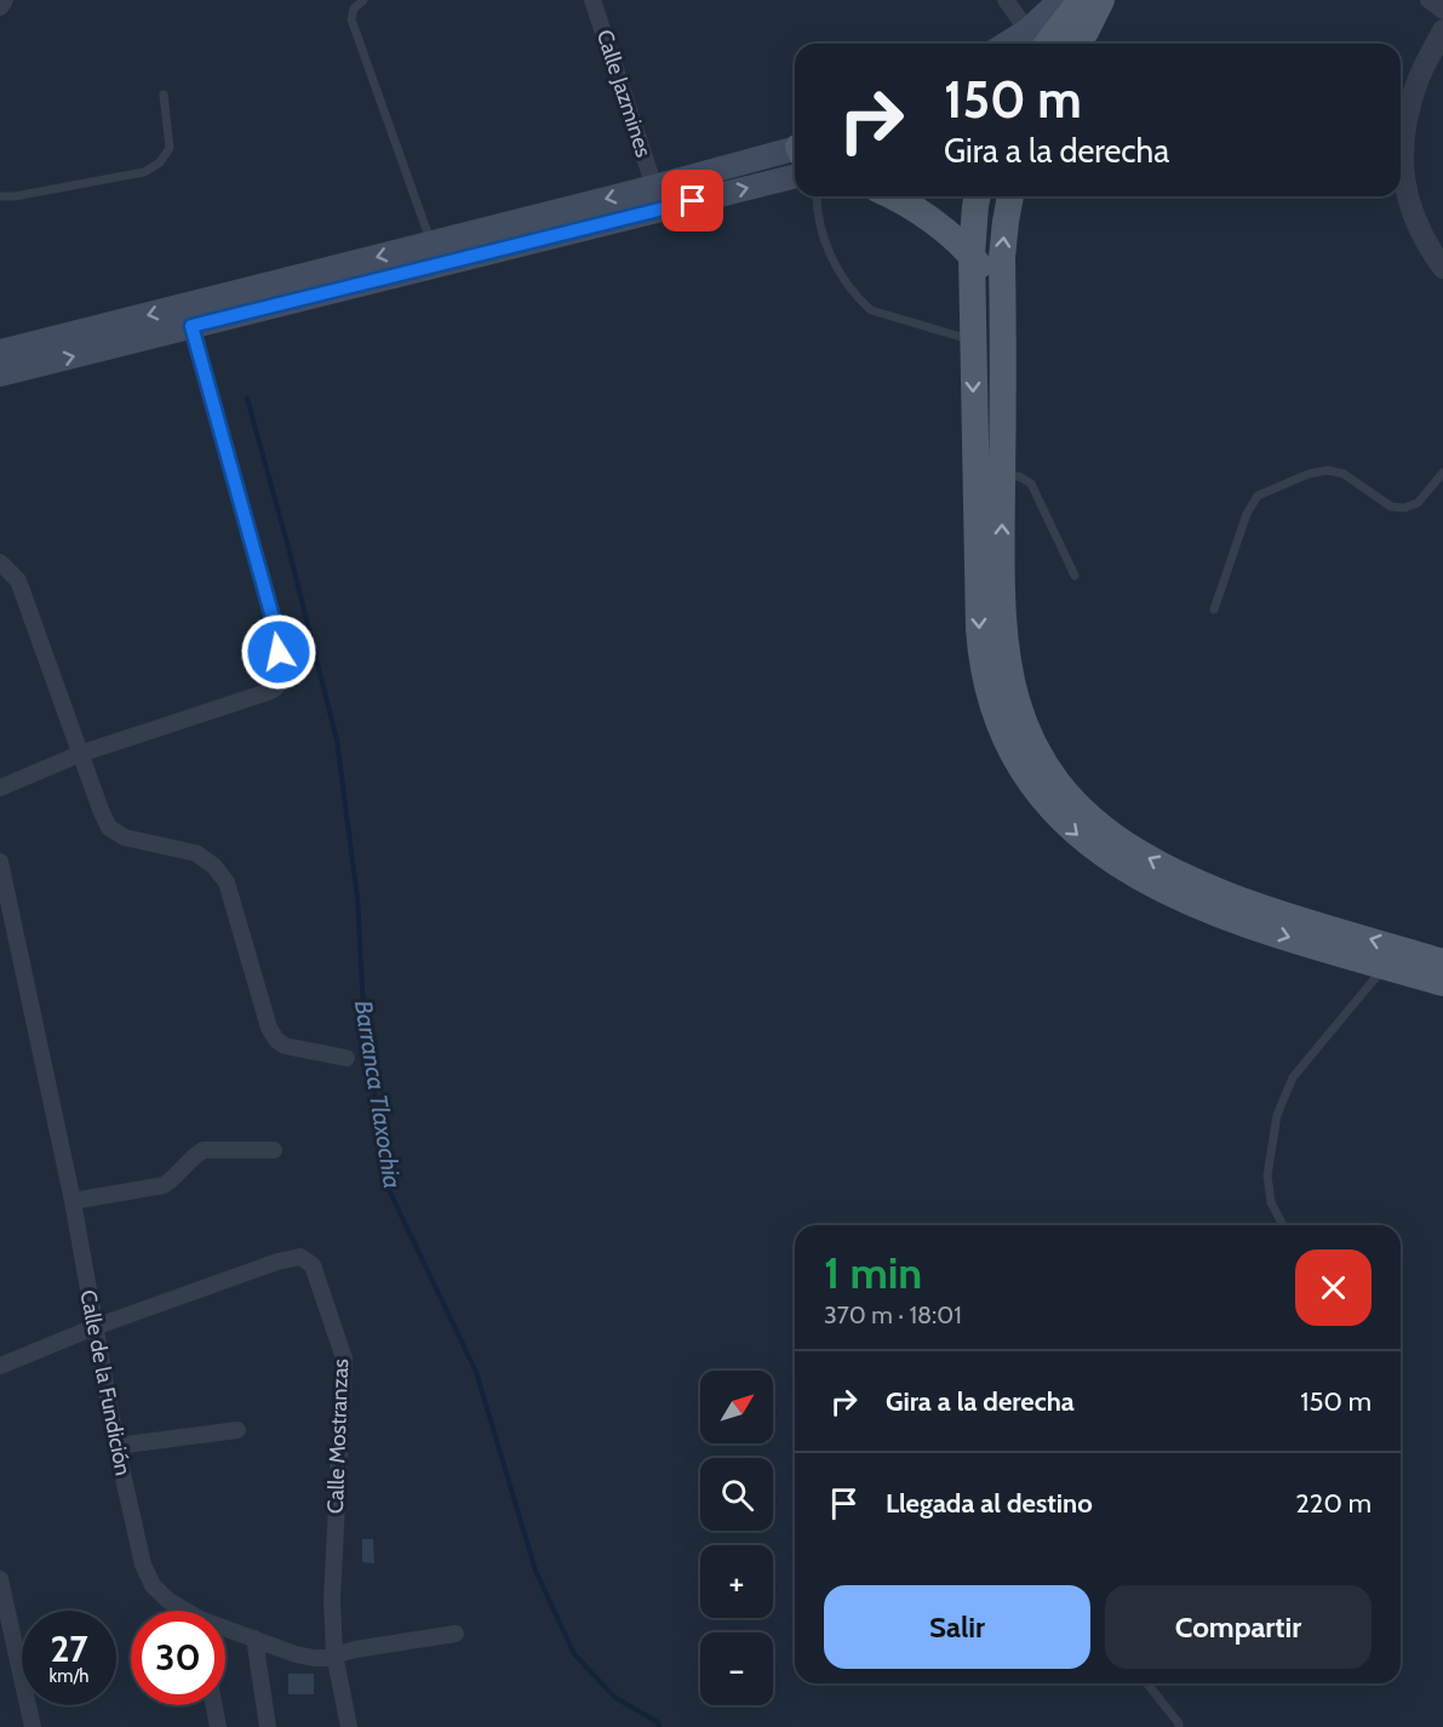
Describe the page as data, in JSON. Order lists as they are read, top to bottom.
{
  "streets": {
    "street": ["Calle Jazmines", "Calle de la Fundición", "Calle Mostranzas"]
  },
  "crossings": [
    ["Calle de la Fundición", "Calle Mostranzas"]
  ],
  "water": ["Barranca Tlaxochia"],
  "north": "top right",
  "page": {
    "turn": ["150 m", "Gira a la derecha"],
    "heading": ["1 min", "370 m · 18:01"],
    "list": [
      {
        "name": "Gira a la derecha",
        "value": "150 m"
      },
      {
        "name": "Llegada al destino",
        "value": "220 m"
      }
    ],
    "map_buttons": ["+", "−"],
    "buttons": ["Salir", "Compartir"],
    "speed": "27 km/h",
    "limit": "30"
  }
}
